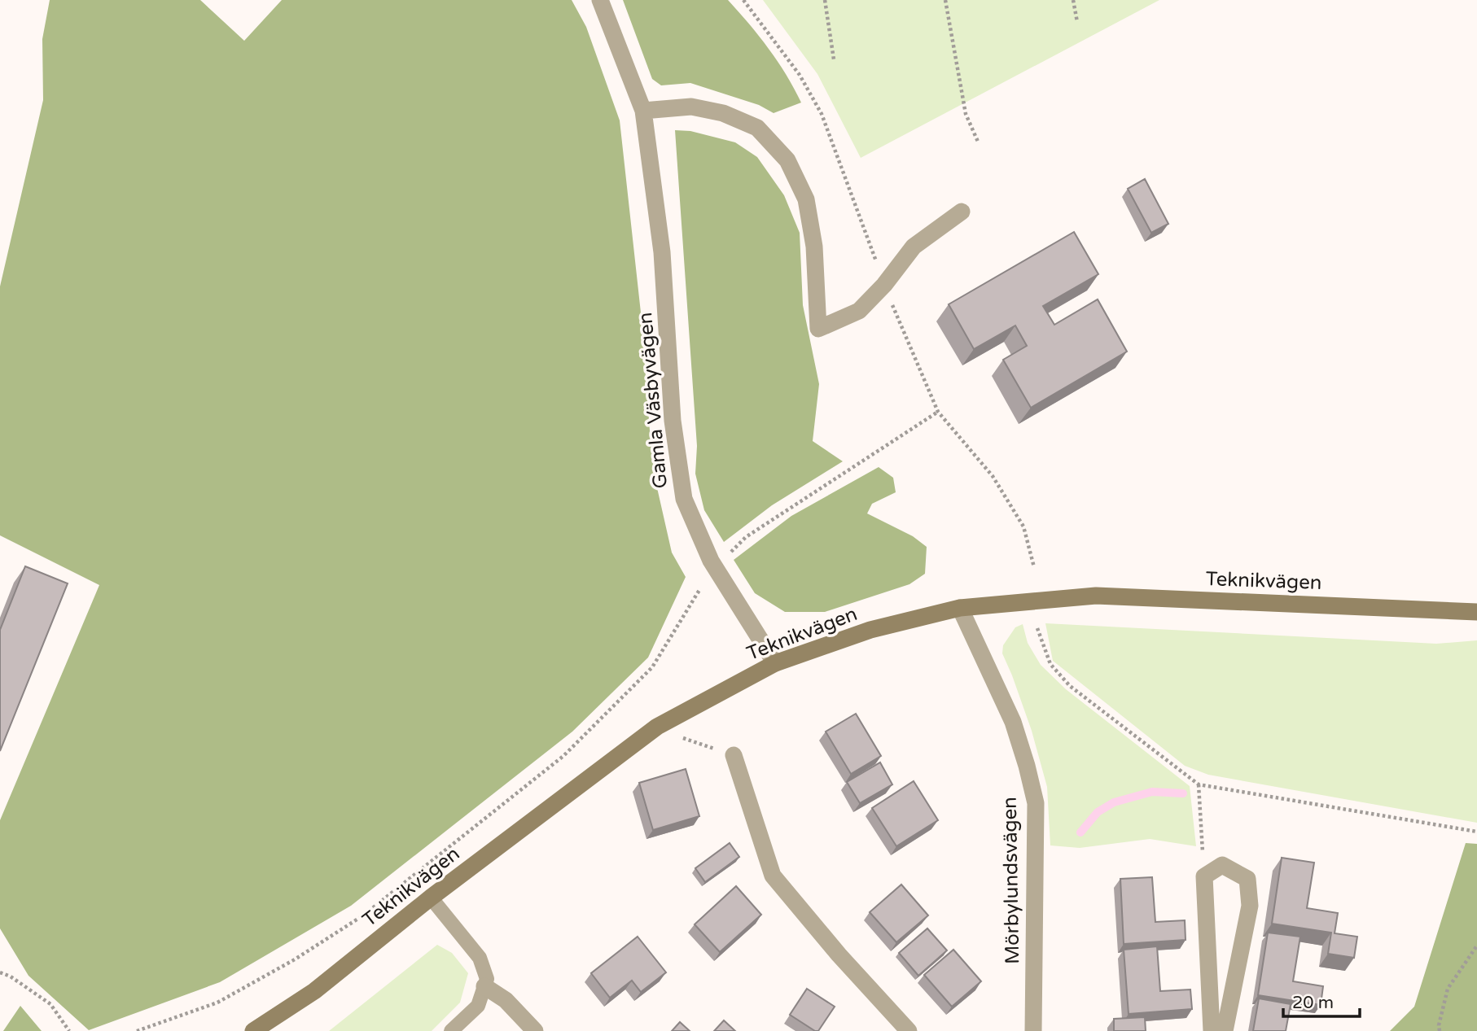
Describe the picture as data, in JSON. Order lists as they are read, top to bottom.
{
  "streets": {
    "street": ["Gamla Väsbyvägen", "Teknikvägen", "Mörbylundsvägen"]
  },
  "crossings": [
    ["Gamla Väsbyvägen", "Teknikvägen"],
    ["Teknikvägen", "Mörbylundsvägen"]
  ],
  "scale_bar": "20 m"
}
